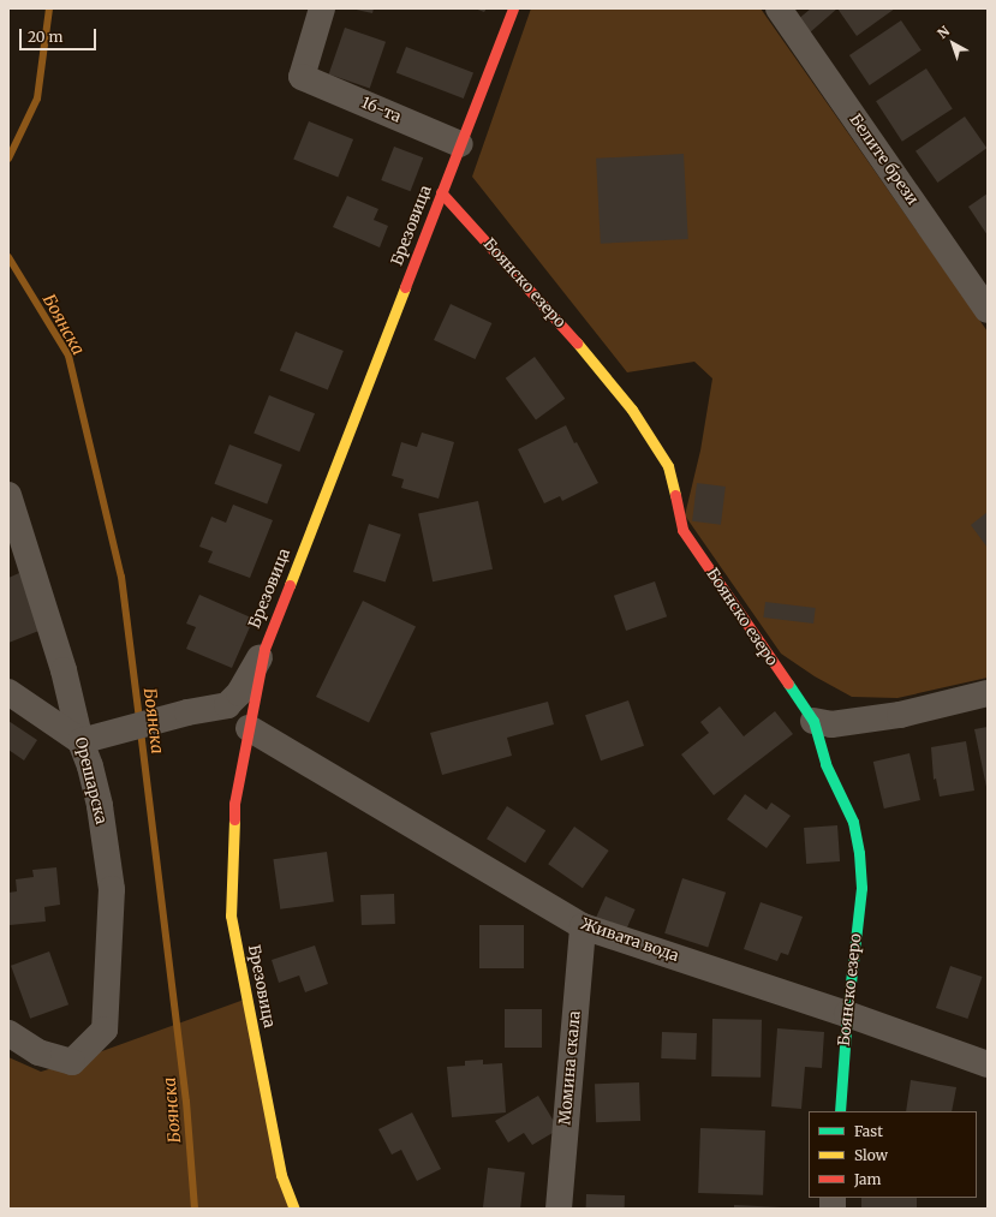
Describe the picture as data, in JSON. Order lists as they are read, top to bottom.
{
  "streets": {
    "street": [
      "16-та",
      "Белите брези",
      "Брезовица",
      "Боянско езеро",
      "Орешарска",
      "Живата вода",
      "Момина скала"
    ]
  },
  "crossings": [
    ["16-та", "Брезовица"],
    ["Брезовица", "Боянско езеро"],
    ["Брезовица", "Живата вода"],
    ["Боянско езеро", "Живата вода"],
    ["Живата вода", "Момина скала"]
  ],
  "water": ["Боянска"],
  "legend": ["Fast", "Slow", "Jam"],
  "scale_bar": "20 m",
  "north": "top left"
}
